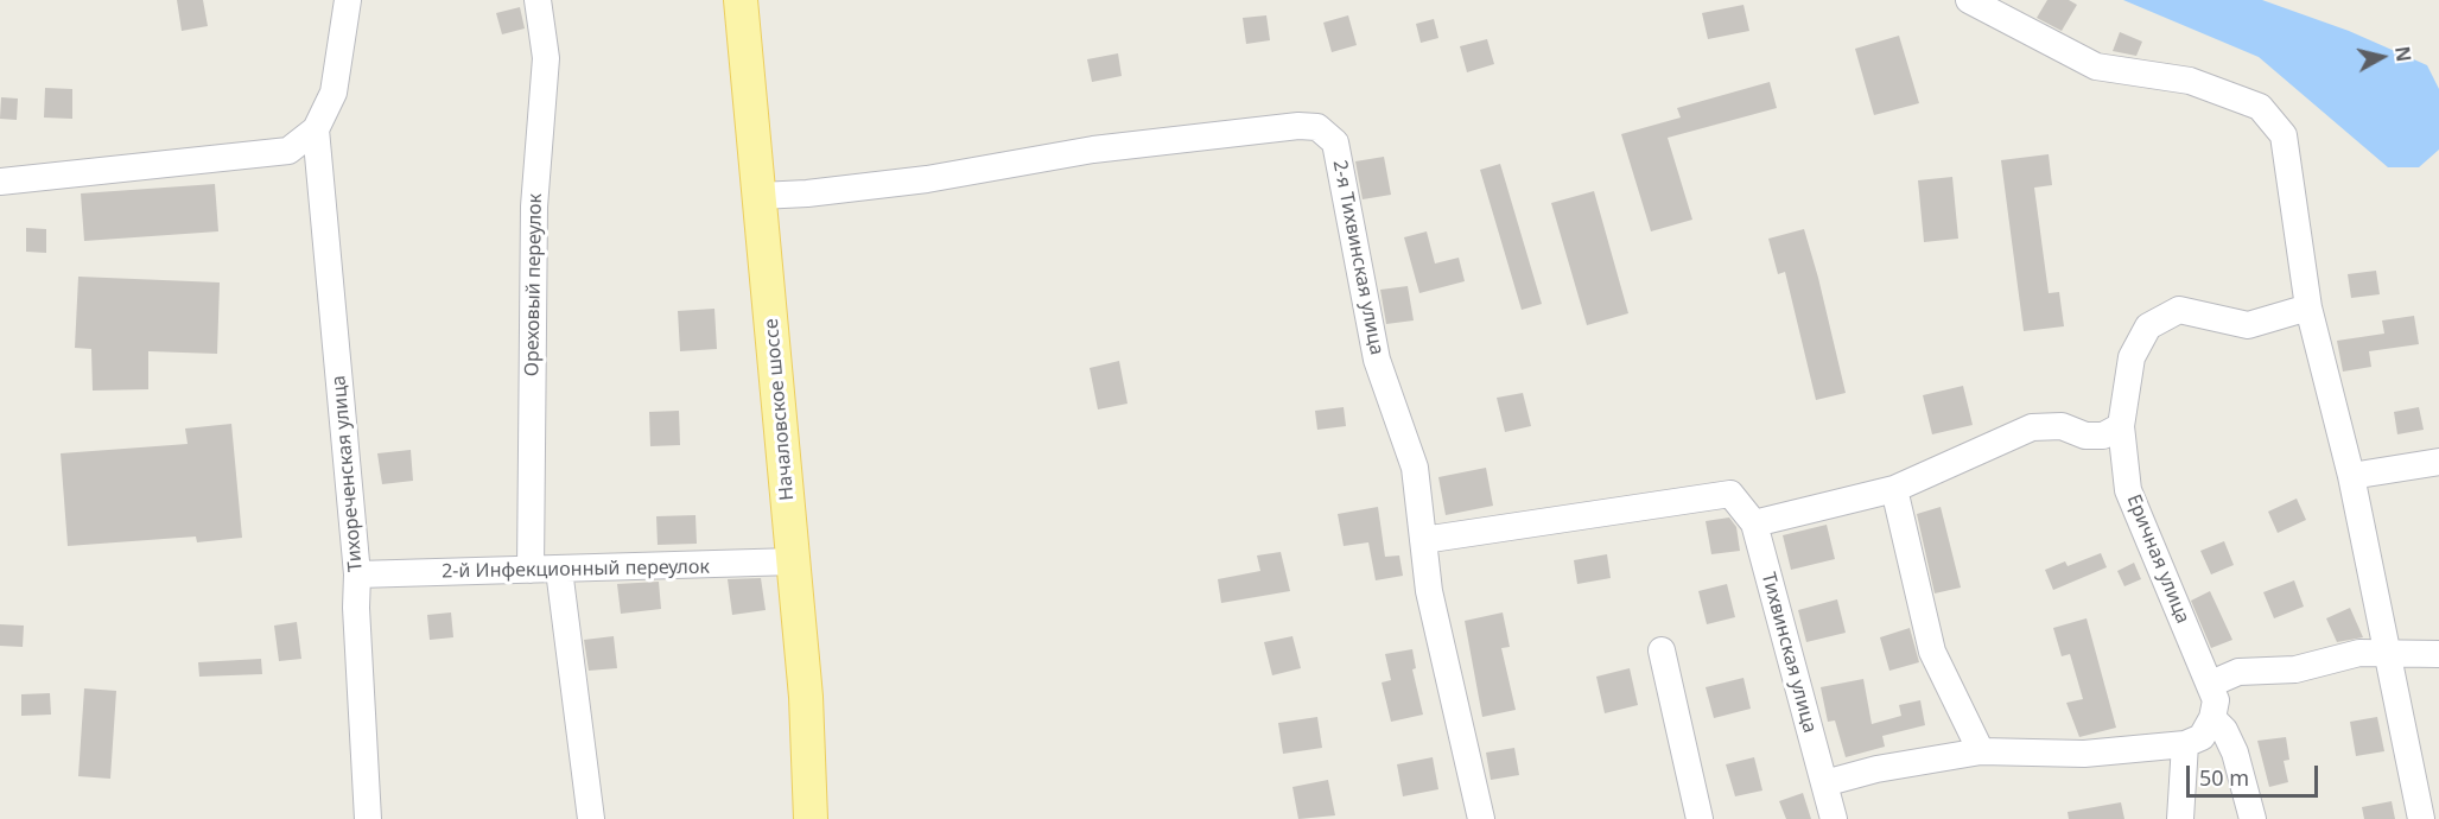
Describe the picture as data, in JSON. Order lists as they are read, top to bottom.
{
  "streets": {
    "main road": ["Началовское шоссе"],
    "street": [
      "2-я Тихвинская улица",
      "Ореховый переулок",
      "Тихореченская улица",
      "Еричная улица",
      "2-й Инфекционный переулок",
      "Тихвинская улица"
    ]
  },
  "crossings": [
    ["2-я Тихвинская улица", "Началовское шоссе"],
    ["2-я Тихвинская улица", "Тихвинская улица"],
    ["Ореховый переулок", "2-й Инфекционный переулок"],
    ["Началовское шоссе", "2-й Инфекционный переулок"],
    ["Тихореченская улица", "2-й Инфекционный переулок"]
  ],
  "scale_bar": "50 m",
  "north": "right"
}
